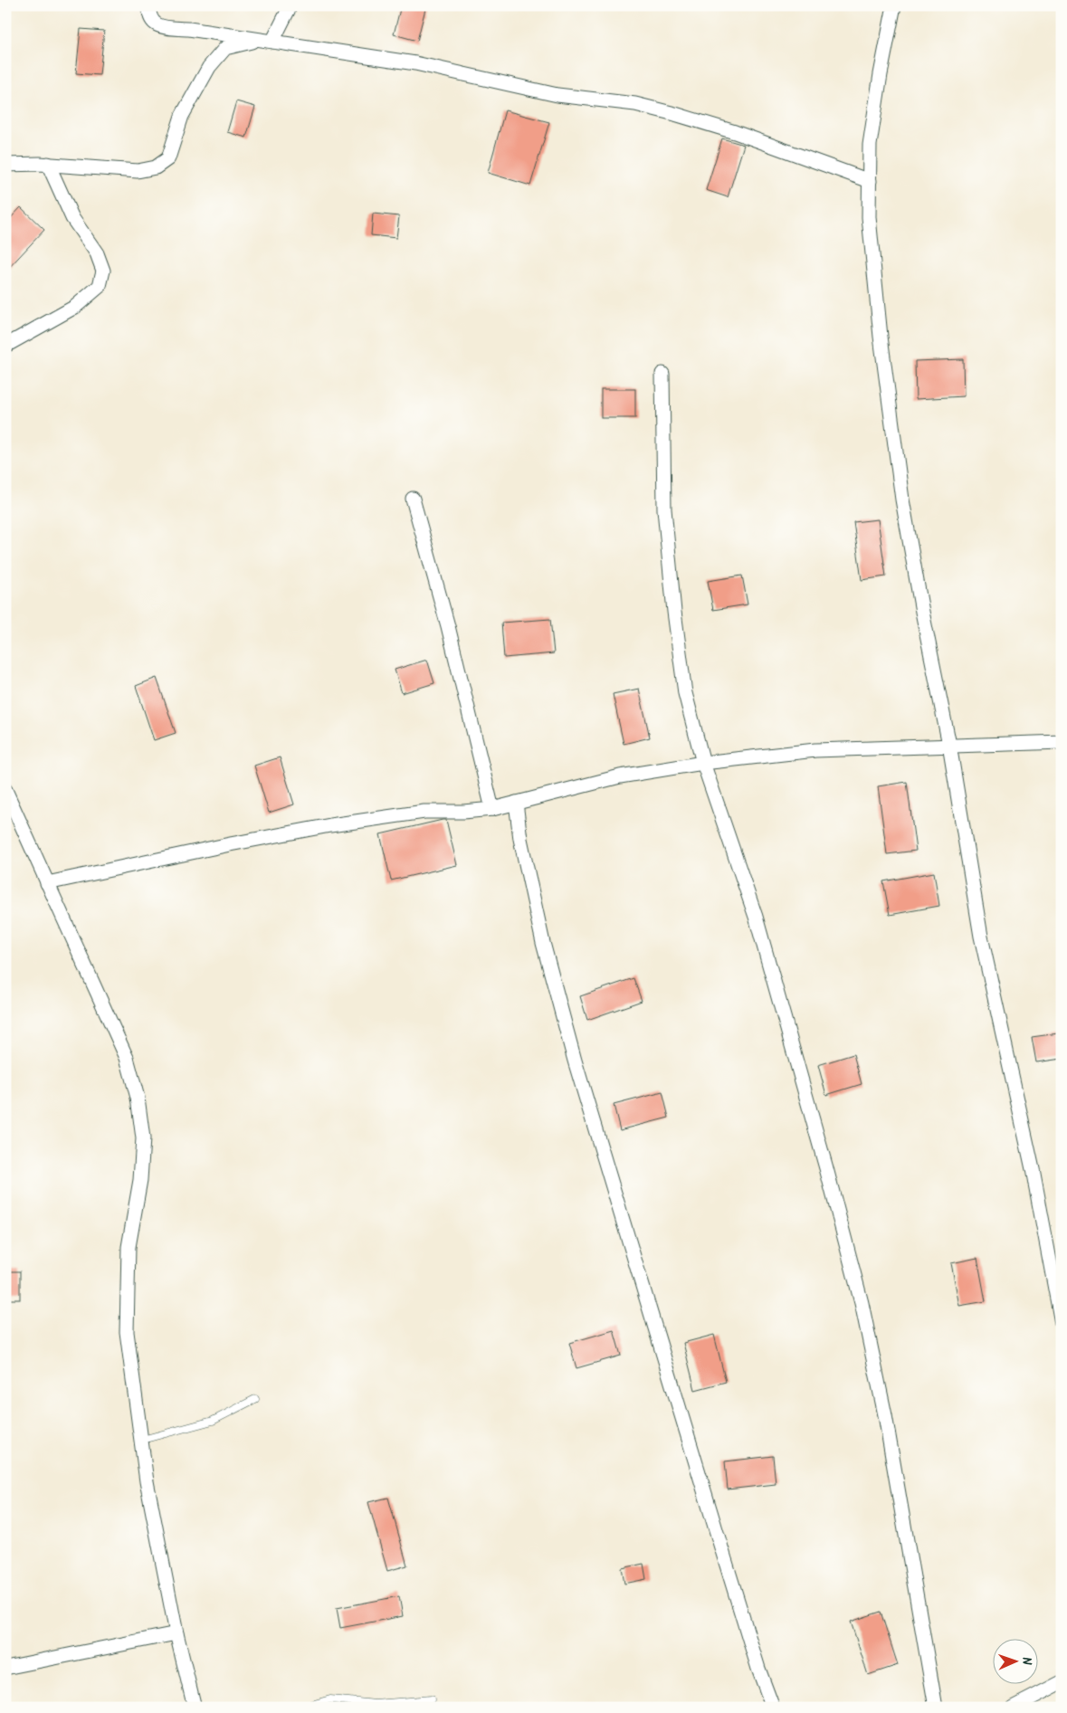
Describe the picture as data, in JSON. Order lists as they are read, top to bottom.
{
  "north": "right"
}
